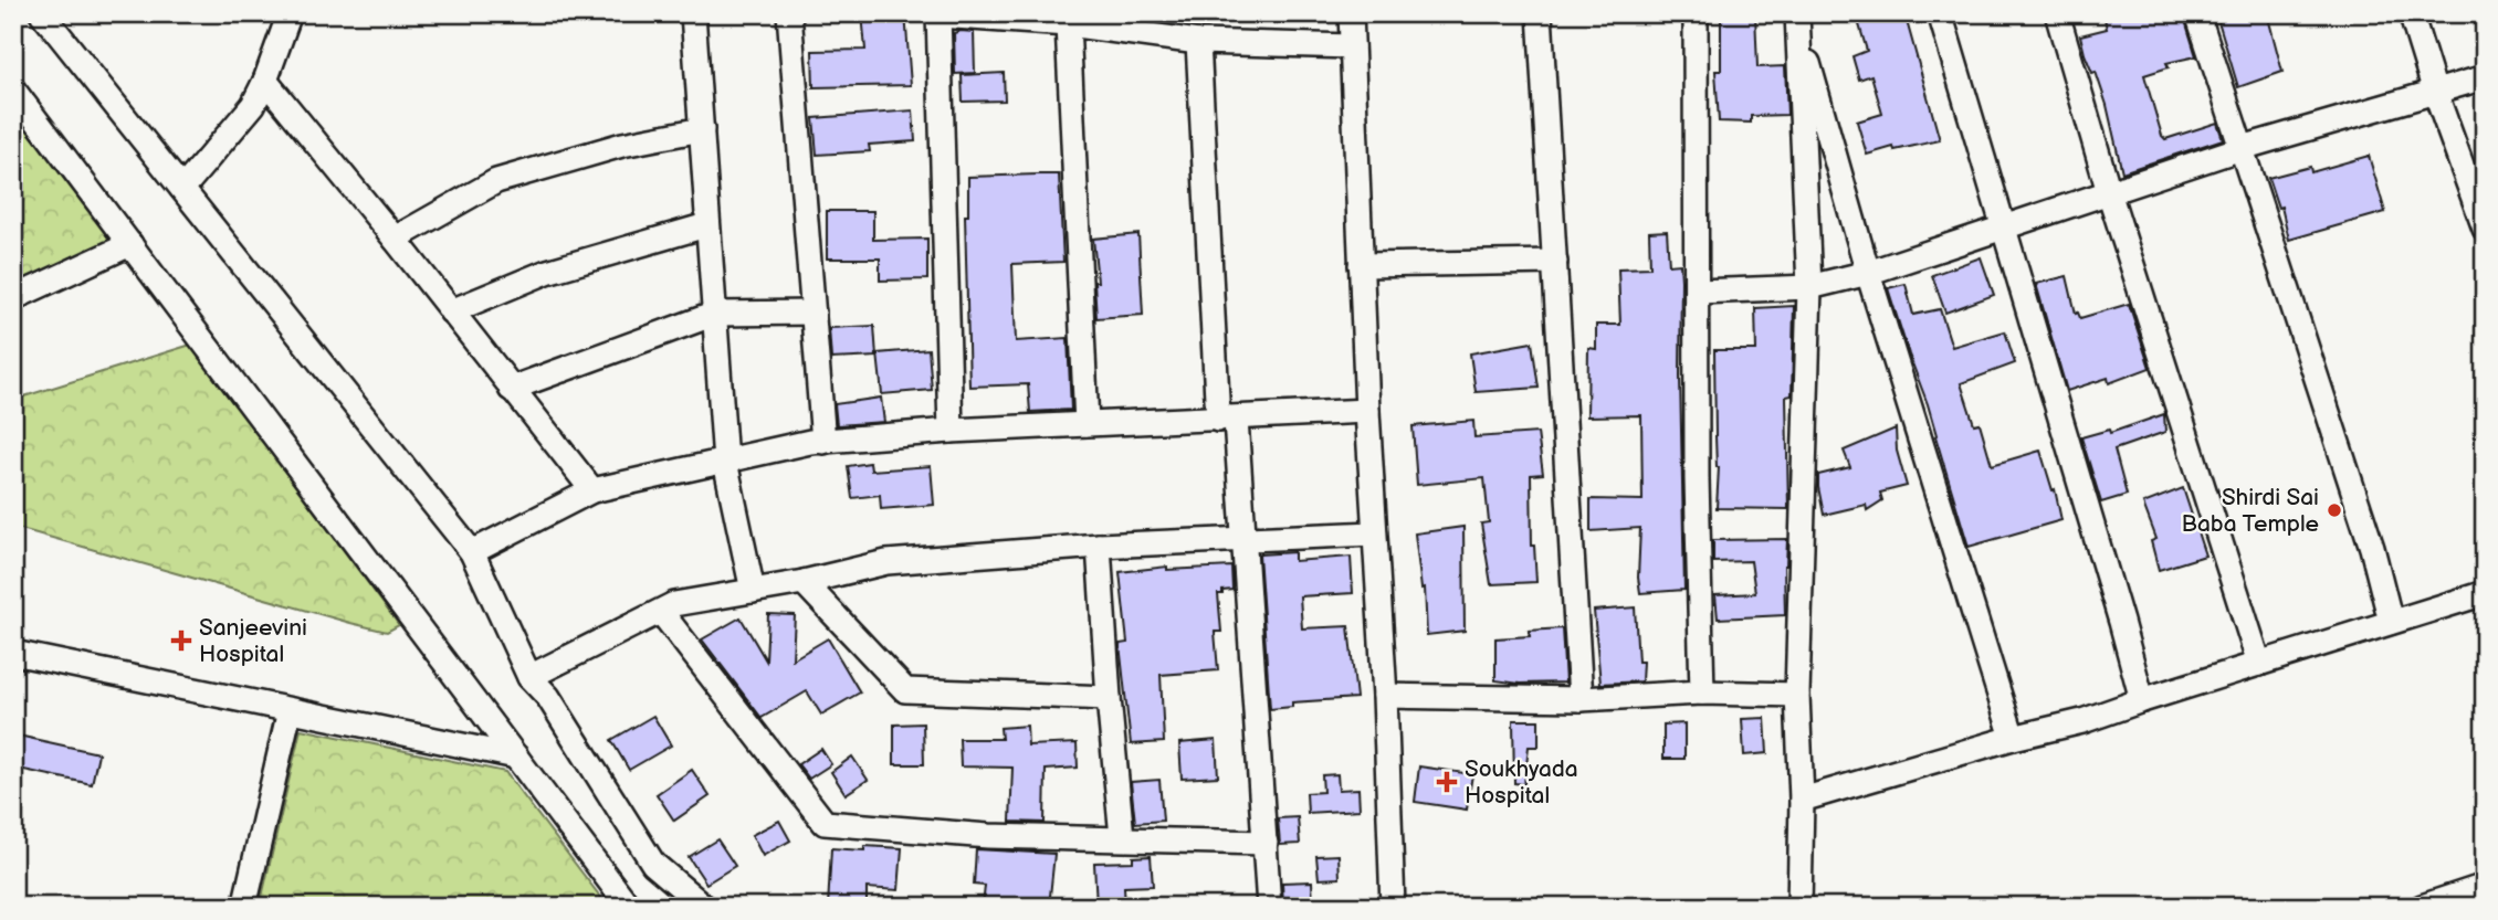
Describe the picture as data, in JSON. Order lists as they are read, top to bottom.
{
  "places": {
    "other": ["Shirdi Sai Baba Temple"],
    "health": ["Sanjeevini Hospital", "Soukhyada Hospital"]
  }
}
